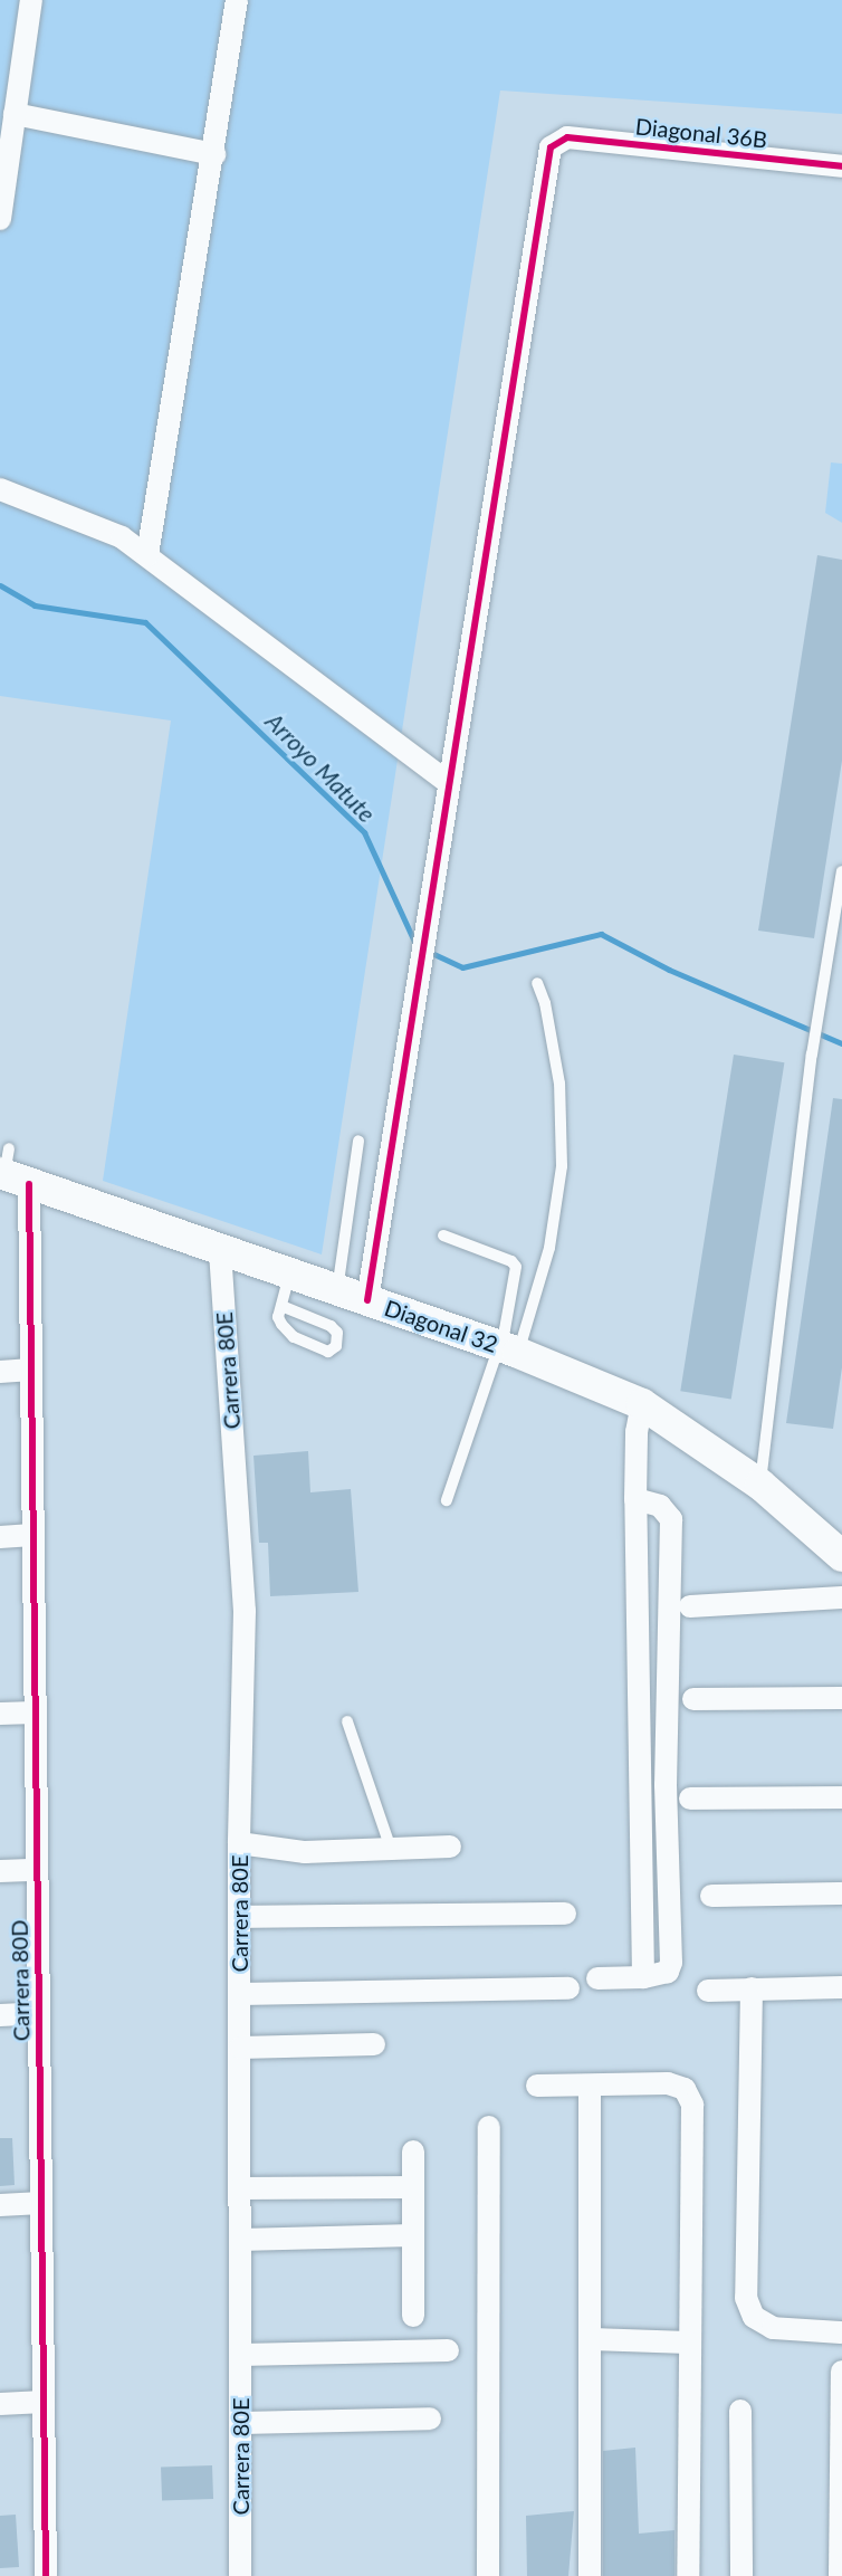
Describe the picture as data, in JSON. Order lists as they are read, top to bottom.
{
  "streets": {
    "street": [
      "Diagonal 36B",
      "Diagonal 32",
      "Carrera 80E",
      "Carrera 80D"
    ]
  },
  "crossings": [
    ["Diagonal 32", "Carrera 80E"],
    ["Diagonal 32", "Carrera 80D"]
  ],
  "water": ["Arroyo Matute"]
}
